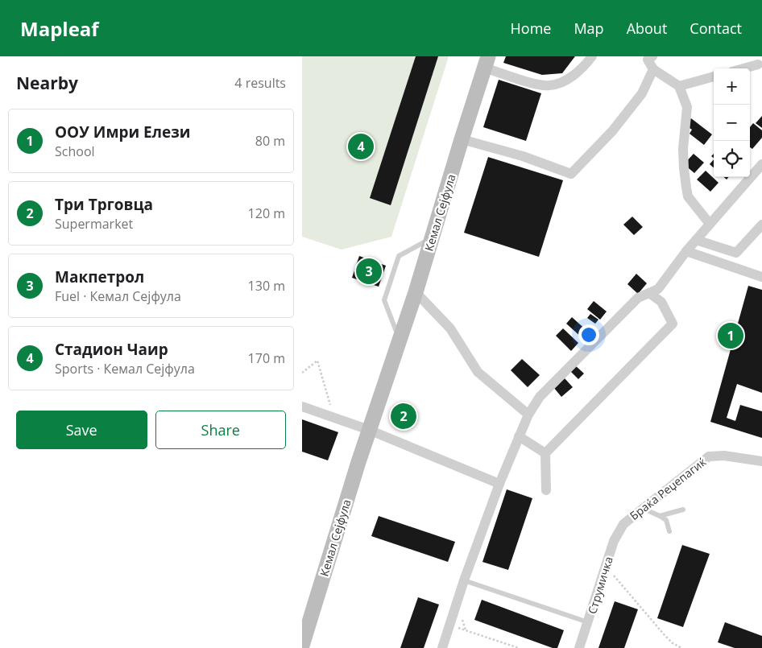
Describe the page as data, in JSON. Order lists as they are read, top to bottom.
{
  "streets": {
    "street": ["Кемал Сејфула", "Браќа Реџепагиќ", "Струмичка"]
  },
  "crossings": [
    ["Браќа Реџепагиќ", "Струмичка"]
  ],
  "page": {
    "header": "Mapleaf",
    "nav": [
      "Home",
      "Map",
      "About",
      "Contact"
    ],
    "heading": ["Nearby", "4 results"],
    "map_buttons": ["+", "−"],
    "list": [
      {
        "mark": "1",
        "name": "ООУ Имри Елези",
        "note": "School",
        "value": "80 m"
      },
      {
        "mark": "2",
        "name": "Три Трговца",
        "note": "Supermarket",
        "value": "120 m"
      },
      {
        "mark": "3",
        "name": "Макпетрол",
        "note": "Fuel · Кемал Сејфула",
        "value": "130 m"
      },
      {
        "mark": "4",
        "name": "Стадион Чаир",
        "note": "Sports · Кемал Сејфула",
        "value": "170 m"
      }
    ],
    "pins": [
      "4",
      "3",
      "1",
      "2"
    ],
    "buttons": ["Save", "Share"]
  }
}
